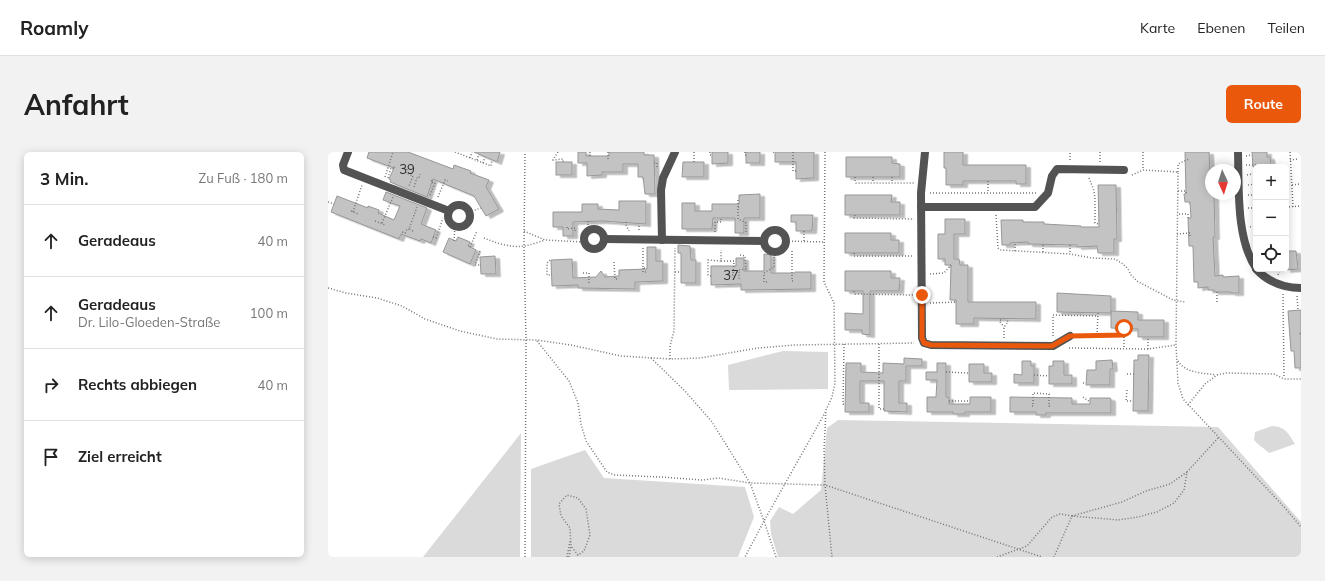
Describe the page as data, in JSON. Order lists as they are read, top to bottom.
{
  "house_numbers": ["39", "37"],
  "north": "bottom",
  "page": {
    "header": "Roamly",
    "nav": ["Karte", "Ebenen", "Teilen"],
    "buttons": "Route",
    "title": "Anfahrt",
    "heading": ["3 Min.", "Zu Fuß · 180 m"],
    "map_buttons": ["+", "−"],
    "list": [
      ["Geradeaus", "40 m"],
      ["Geradeaus", "Dr. Lilo-Gloeden-Straße", "100 m"],
      ["Rechts abbiegen", "40 m"],
      "Ziel erreicht"
    ]
  }
}
